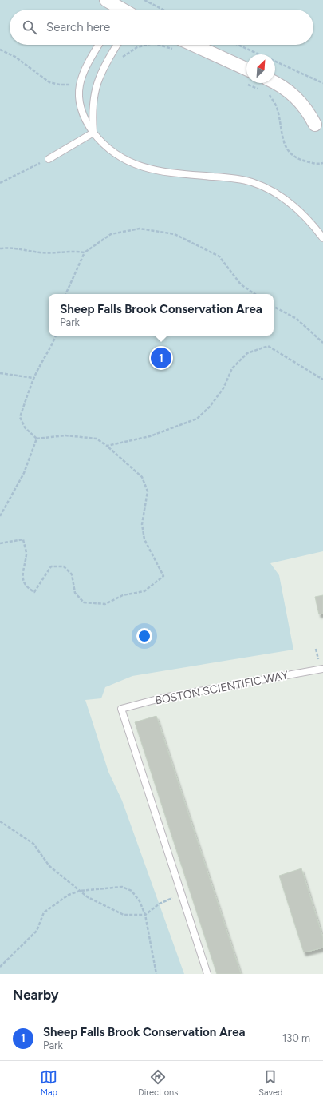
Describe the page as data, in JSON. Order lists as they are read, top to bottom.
{
  "streets": {
    "lane": ["BOSTON SCIENTIFIC WAY"]
  },
  "north": "top right",
  "page": {
    "search": "Search here",
    "popup": ["Sheep Falls Brook Conservation Area", "Park"],
    "pins": "1",
    "heading": "Nearby",
    "list": [
      {
        "mark": "1",
        "name": "Sheep Falls Brook Conservation Area",
        "note": "Park",
        "value": "130 m"
      }
    ],
    "nav": ["Map", "Directions", "Saved"]
  }
}
